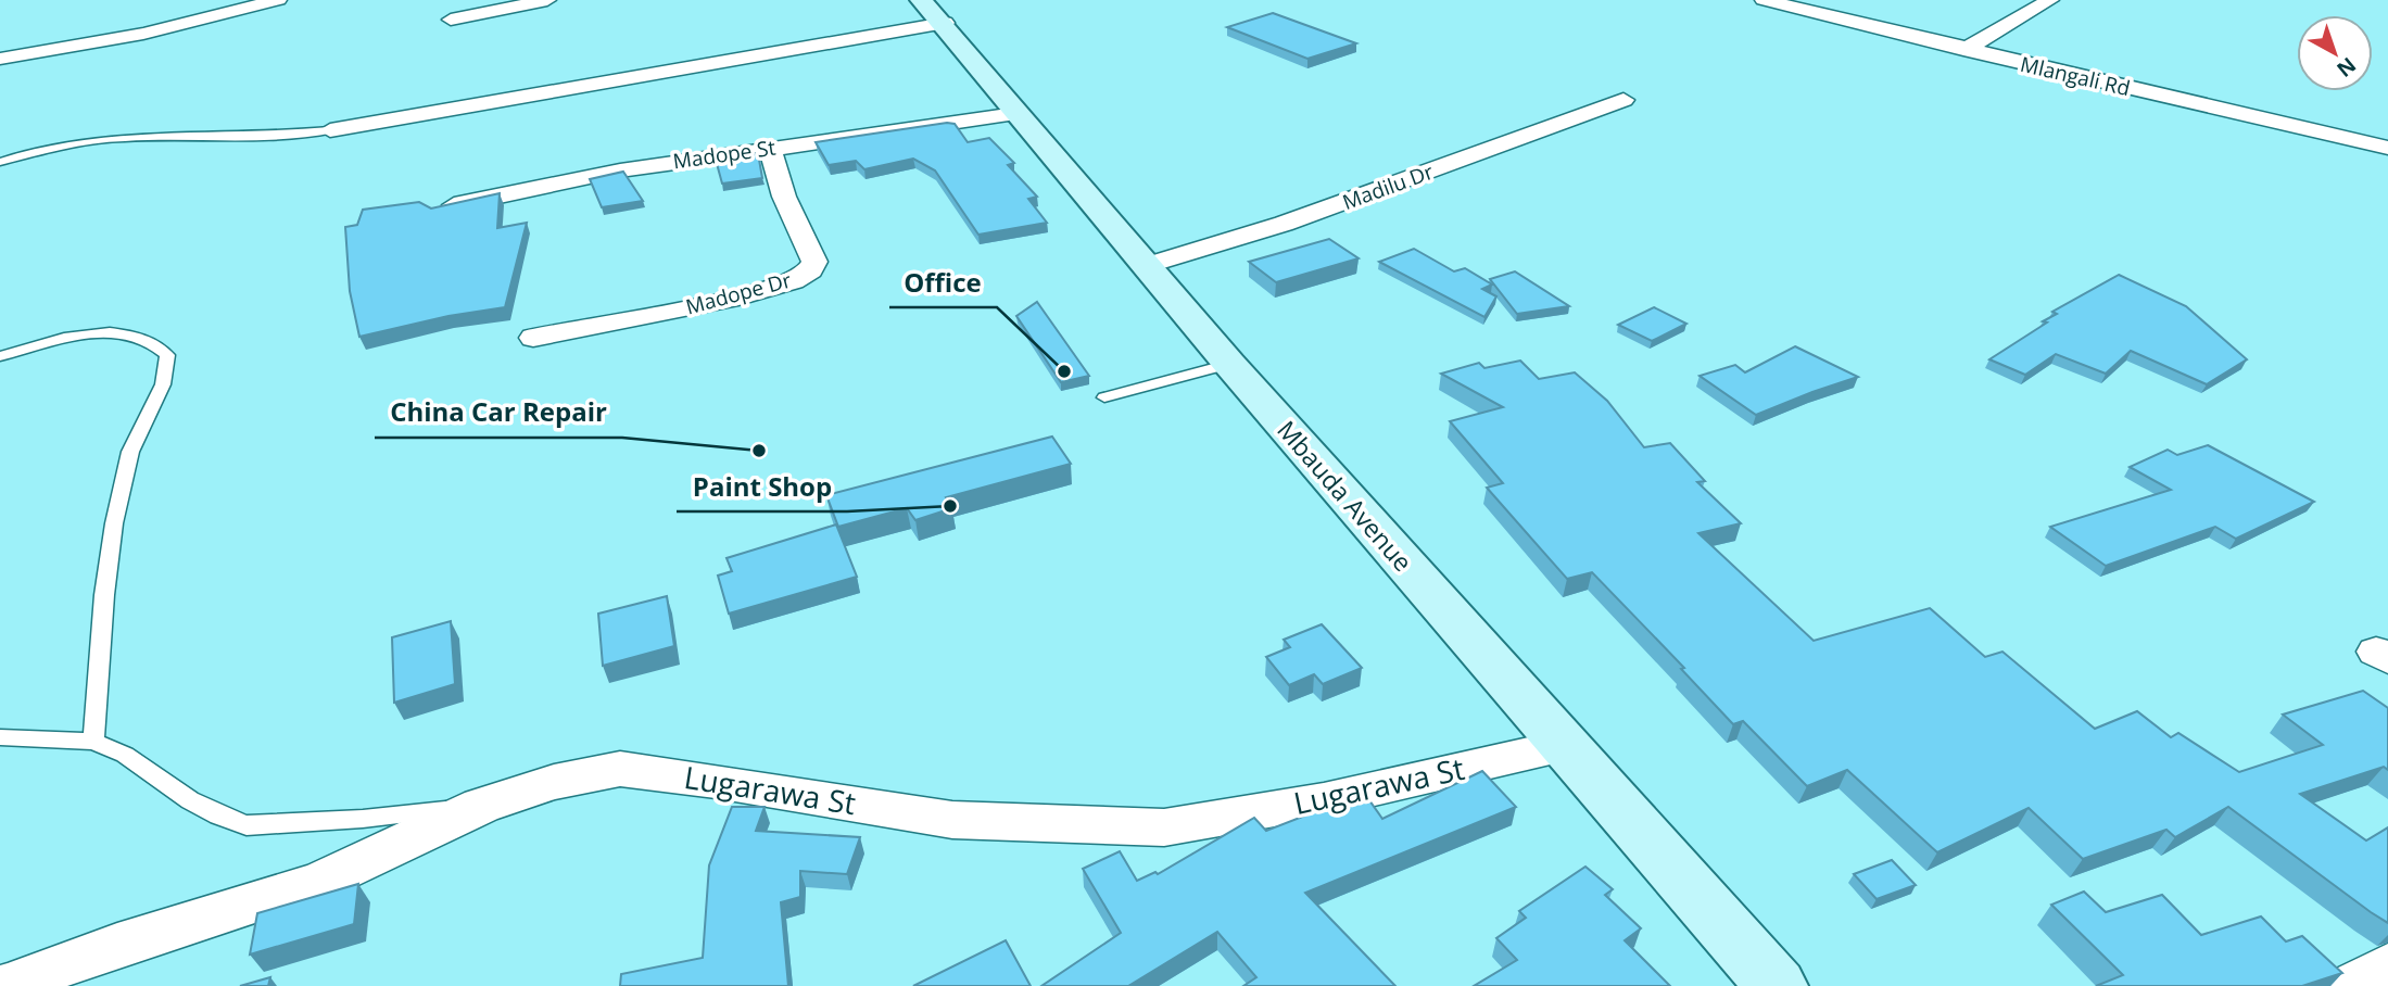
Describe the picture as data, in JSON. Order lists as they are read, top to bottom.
{
  "streets": {
    "street": [
      "Mlangali Rd",
      "Madope St",
      "Madilu Dr",
      "Madope Dr",
      "Mbauda Avenue",
      "Lugarawa St"
    ]
  },
  "crossings": [
    ["Madope St", "Madope Dr"],
    ["Madope St", "Mbauda Avenue"],
    ["Madilu Dr", "Mbauda Avenue"],
    ["Mbauda Avenue", "Lugarawa St"]
  ],
  "places": ["Office", "China Car Repair", "Paint Shop"],
  "north": "bottom right"
}
